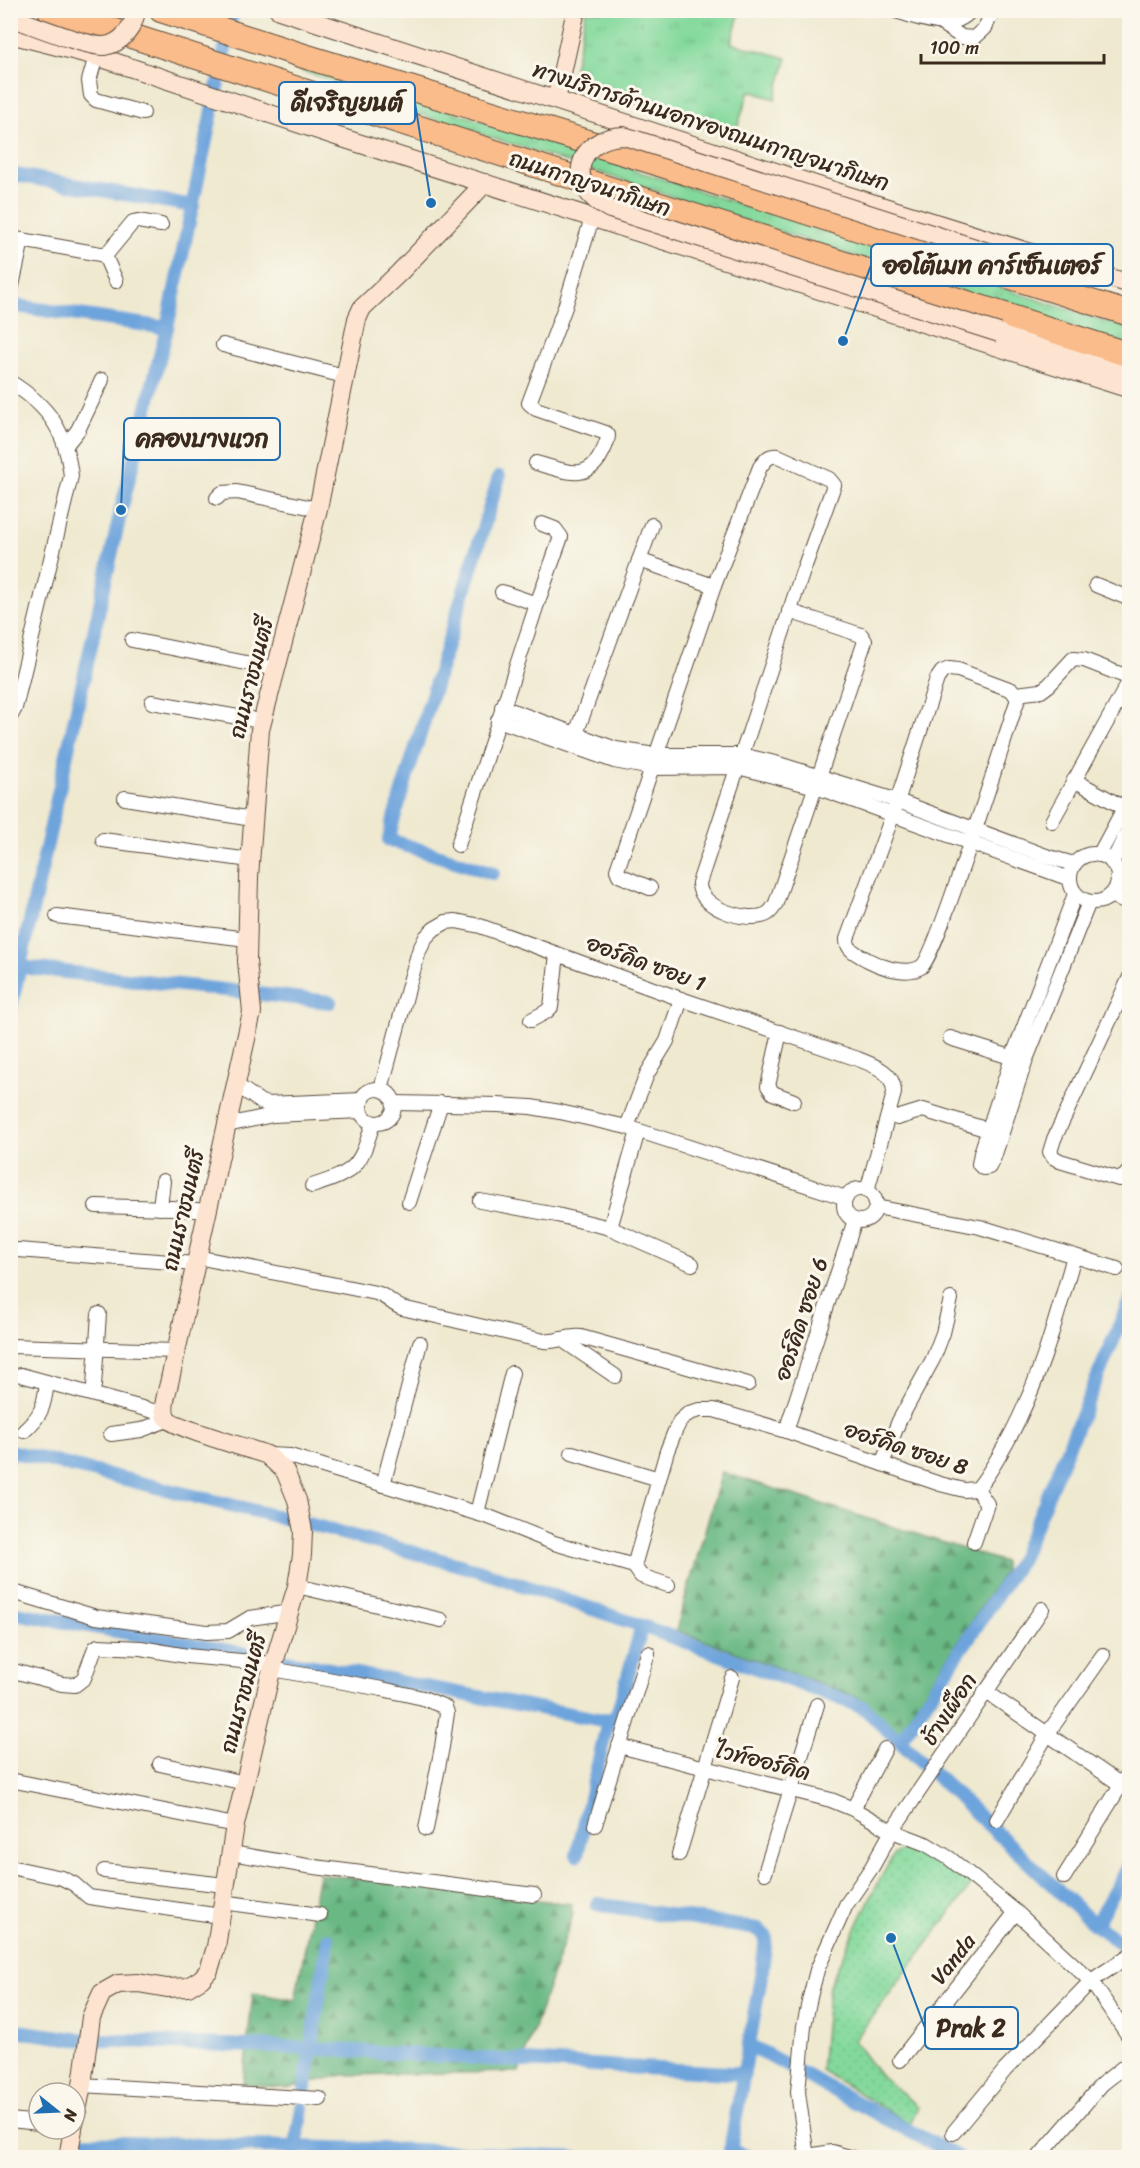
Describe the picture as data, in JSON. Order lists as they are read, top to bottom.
{
  "streets": {
    "highway": ["ถนนกาญจนาภิเษก"],
    "main road": ["ทางบริการด้านนอกของถนนกาญจนาภิเษก", "ถนนราชมนตรี"],
    "street": [
      "ออร์คิด ซอย 1",
      "ออร์คิด ซอย 6",
      "ออร์คิด ซอย 8",
      "ช้างเผือก",
      "ไวท์ออร์คิด",
      "Vanda"
    ]
  },
  "crossings": [
    ["ออร์คิด ซอย 1", "ออร์คิด ซอย 6"],
    ["ออร์คิด ซอย 6", "ออร์คิด ซอย 8"],
    ["ช้างเผือก", "ไวท์ออร์คิด"]
  ],
  "places": [
    "ดีเจริญยนต์",
    "ออโต้เมท คาร์เซ็นเตอร์",
    "คลองบางแวก",
    "Prak 2"
  ],
  "scale_bar": "100 m",
  "north": "right"
}
